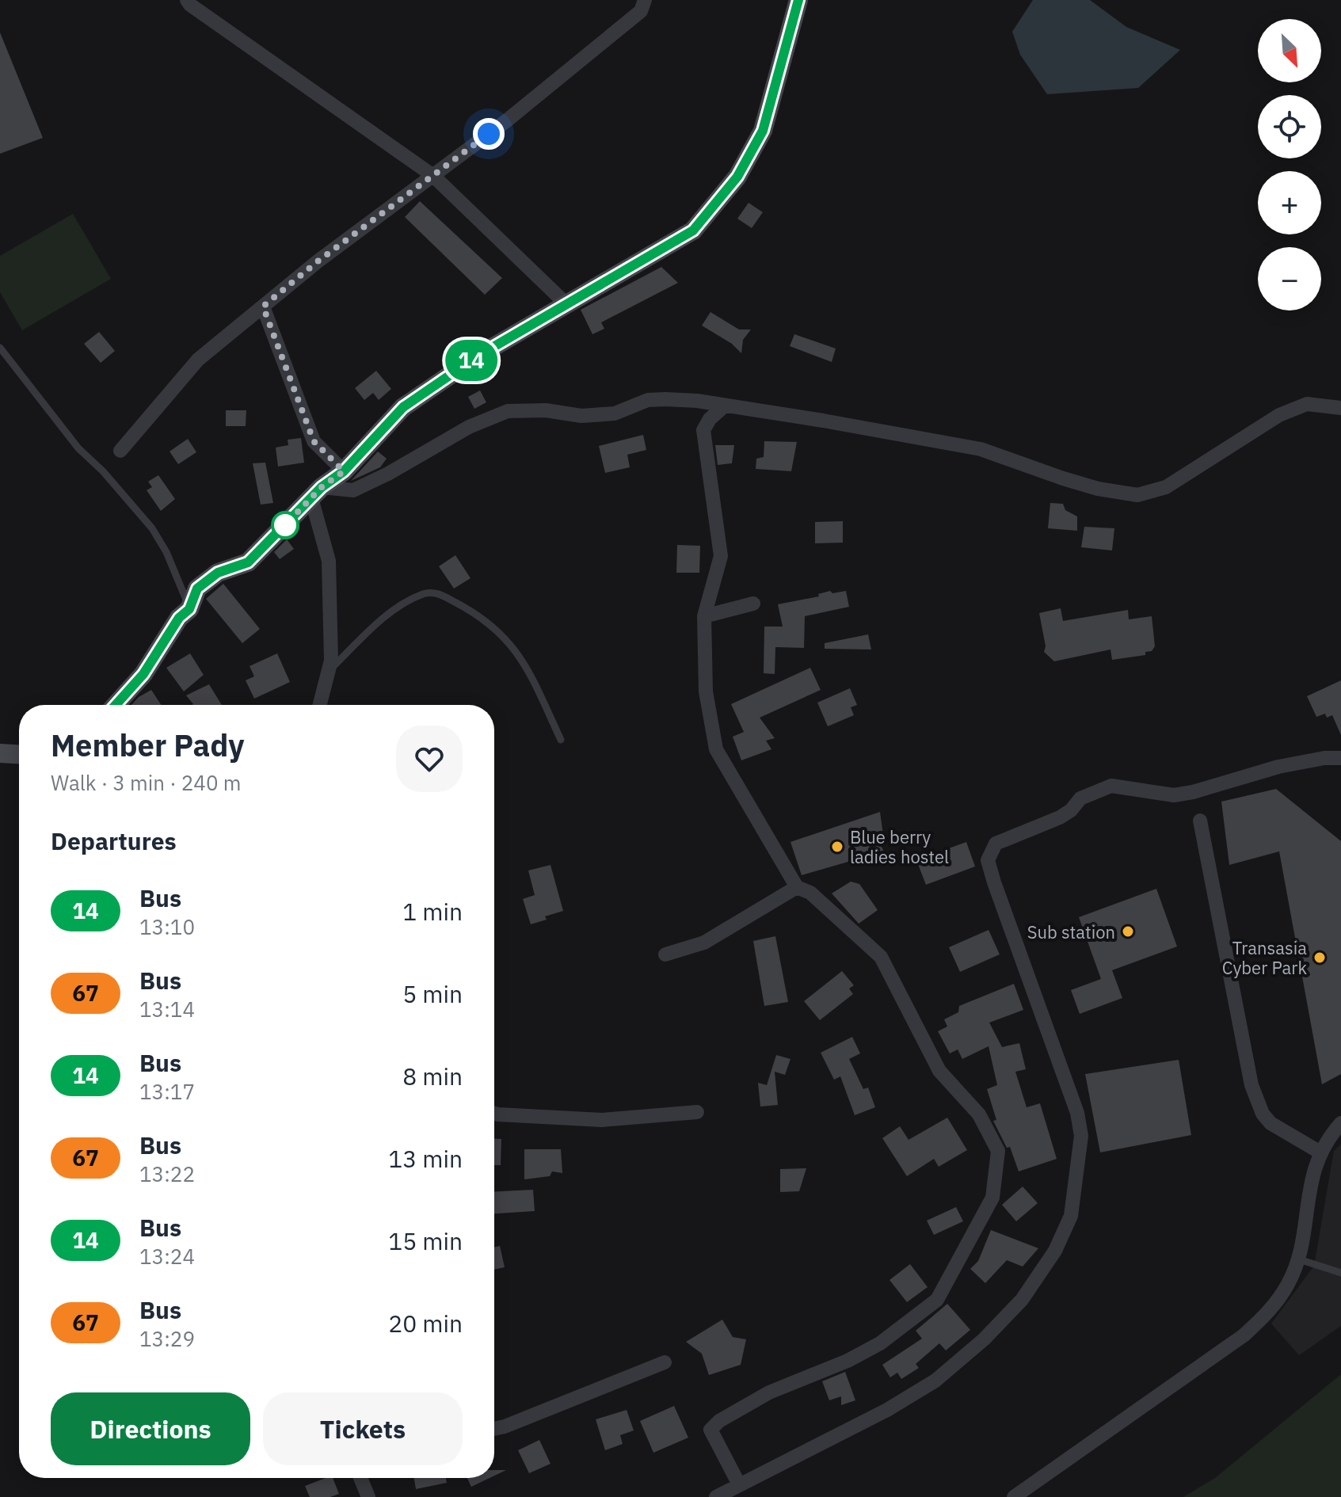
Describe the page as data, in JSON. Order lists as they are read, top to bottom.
{
  "places": ["Blue berry ladies hostel", "Sub station", "Transasia Cyber Park"],
  "lines": ["bus line 14"],
  "north": "bottom right",
  "page": {
    "on_map": "14",
    "map_buttons": ["+", "−"],
    "heading": [
      ["Member Pady", "Walk · 3 min · 240 m"],
      "Departures"
    ],
    "list": [
      {
        "mark": "14",
        "name": "Bus",
        "note": "13:10",
        "value": "1 min"
      },
      {
        "mark": "67",
        "name": "Bus",
        "note": "13:14",
        "value": "5 min"
      },
      {
        "mark": "14",
        "name": "Bus",
        "note": "13:17",
        "value": "8 min"
      },
      {
        "mark": "67",
        "name": "Bus",
        "note": "13:22",
        "value": "13 min"
      },
      {
        "mark": "14",
        "name": "Bus",
        "note": "13:24",
        "value": "15 min"
      },
      {
        "mark": "67",
        "name": "Bus",
        "note": "13:29",
        "value": "20 min"
      }
    ],
    "buttons": ["Directions", "Tickets"]
  }
}
